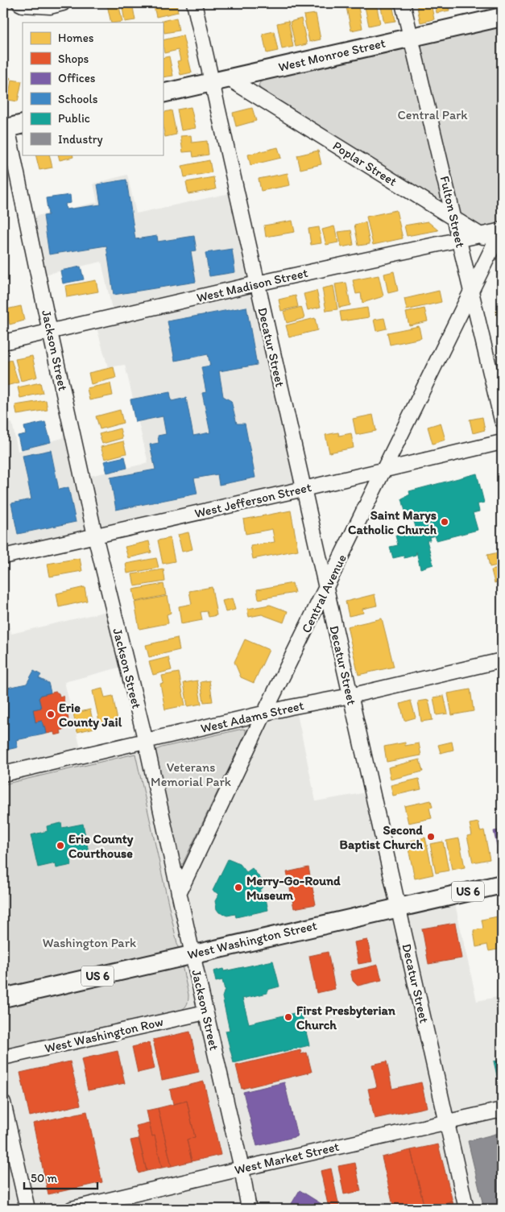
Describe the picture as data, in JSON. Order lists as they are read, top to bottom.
{
  "streets": {
    "main road": ["West Monroe Street", "US 6", "West Washington Street"],
    "street": [
      "Poplar Street",
      "Fulton Street",
      "West Madison Street",
      "Decatur Street",
      "Jackson Street",
      "West Jefferson Street",
      "Central Avenue",
      "West Adams Street",
      "West Washington Row",
      "West Market Street"
    ]
  },
  "crossings": [
    ["West Monroe Street", "Poplar Street"],
    ["West Monroe Street", "Fulton Street"],
    ["West Monroe Street", "Decatur Street"],
    ["Poplar Street", "Fulton Street"],
    ["Poplar Street", "West Madison Street"],
    ["Poplar Street", "Decatur Street"],
    ["Poplar Street", "Central Avenue"],
    ["Fulton Street", "West Madison Street"],
    ["Fulton Street", "Central Avenue"],
    ["West Madison Street", "Decatur Street"],
    ["West Madison Street", "Jackson Street"],
    ["West Madison Street", "Central Avenue"],
    ["Decatur Street", "West Jefferson Street"],
    ["Decatur Street", "Central Avenue"],
    ["Decatur Street", "West Adams Street"],
    ["Decatur Street", "West Washington Street"],
    ["Decatur Street", "West Market Street"],
    ["Jackson Street", "West Jefferson Street"],
    ["Jackson Street", "Central Avenue"],
    ["Jackson Street", "West Adams Street"],
    ["Jackson Street", "West Washington Street"],
    ["Jackson Street", "West Washington Row"],
    ["Jackson Street", "West Market Street"],
    ["West Jefferson Street", "Central Avenue"],
    ["Central Avenue", "West Adams Street"]
  ],
  "parks": ["Central Park", "Veterans Memorial Park", "Washington Park"],
  "places": [
    "Saint Marys Catholic Church",
    "Erie County Jail",
    "Second Baptist Church",
    "Erie County Courthouse",
    "Merry-Go-Round Museum",
    "First Presbyterian Church"
  ],
  "legend": [
    "Homes",
    "Shops",
    "Offices",
    "Schools",
    "Public",
    "Industry"
  ],
  "scale_bar": "50 m"
}
